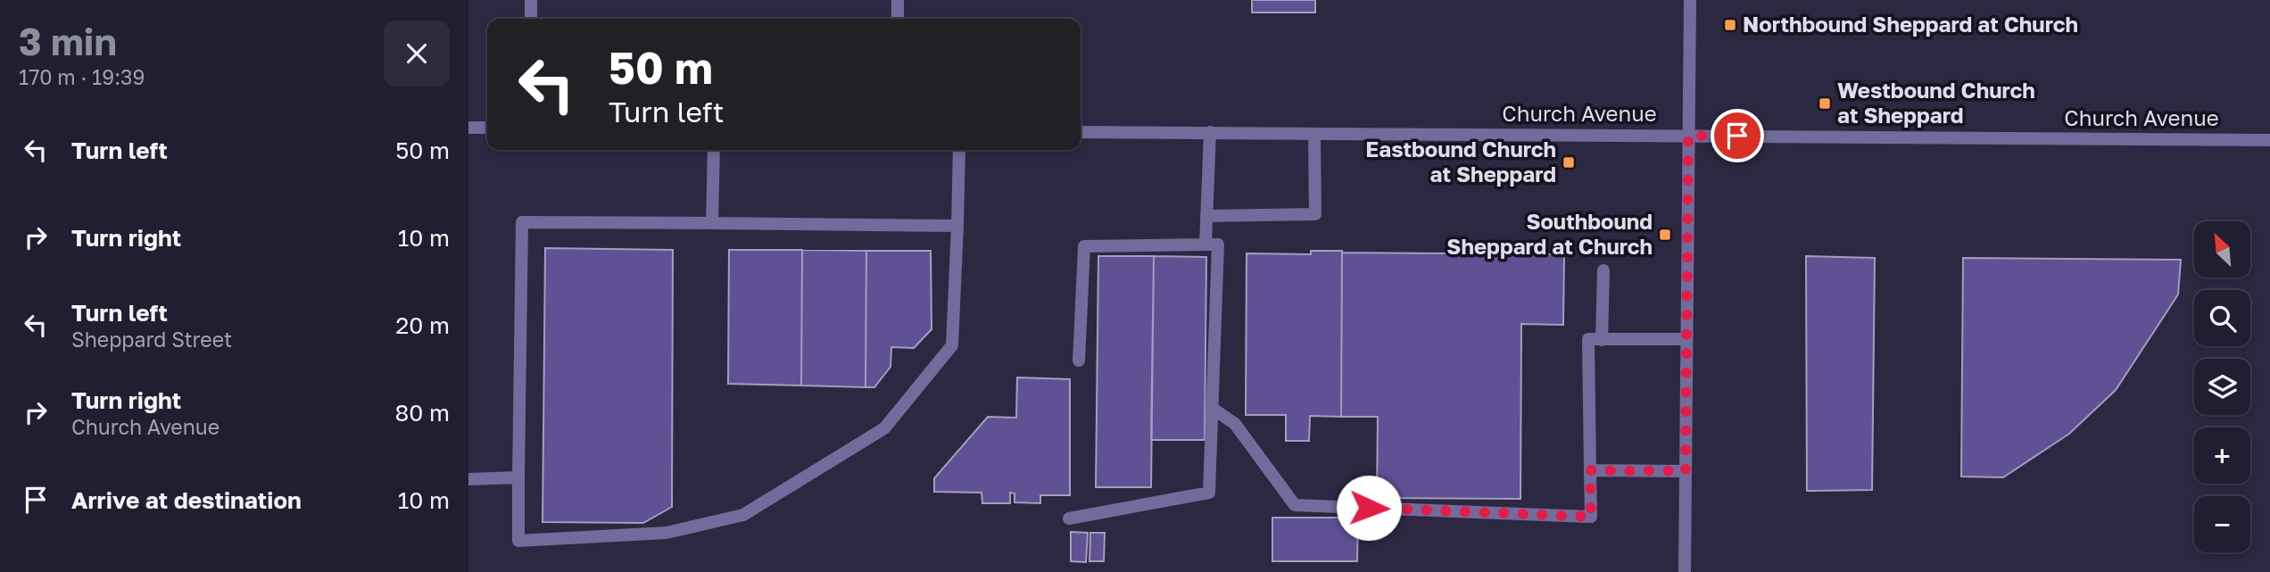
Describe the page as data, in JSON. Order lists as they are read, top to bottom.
{
  "streets": {
    "street": ["Church Avenue"]
  },
  "places": {
    "transit": [
      "Northbound Sheppard at Church",
      "Westbound Church at Sheppard",
      "Eastbound Church at Sheppard",
      "Southbound Sheppard at Church"
    ]
  },
  "north": "top left",
  "page": {
    "heading": ["3 min", "170 m · 19:39"],
    "turn": ["50 m", "Turn left"],
    "list": [
      {
        "name": "Turn left",
        "value": "50 m"
      },
      {
        "name": "Turn right",
        "value": "10 m"
      },
      {
        "name": "Turn left",
        "note": "Sheppard Street",
        "value": "20 m"
      },
      {
        "name": "Turn right",
        "note": "Church Avenue",
        "value": "80 m"
      },
      {
        "name": "Arrive at destination",
        "value": "10 m"
      }
    ],
    "map_buttons": ["+", "−"]
  }
}
